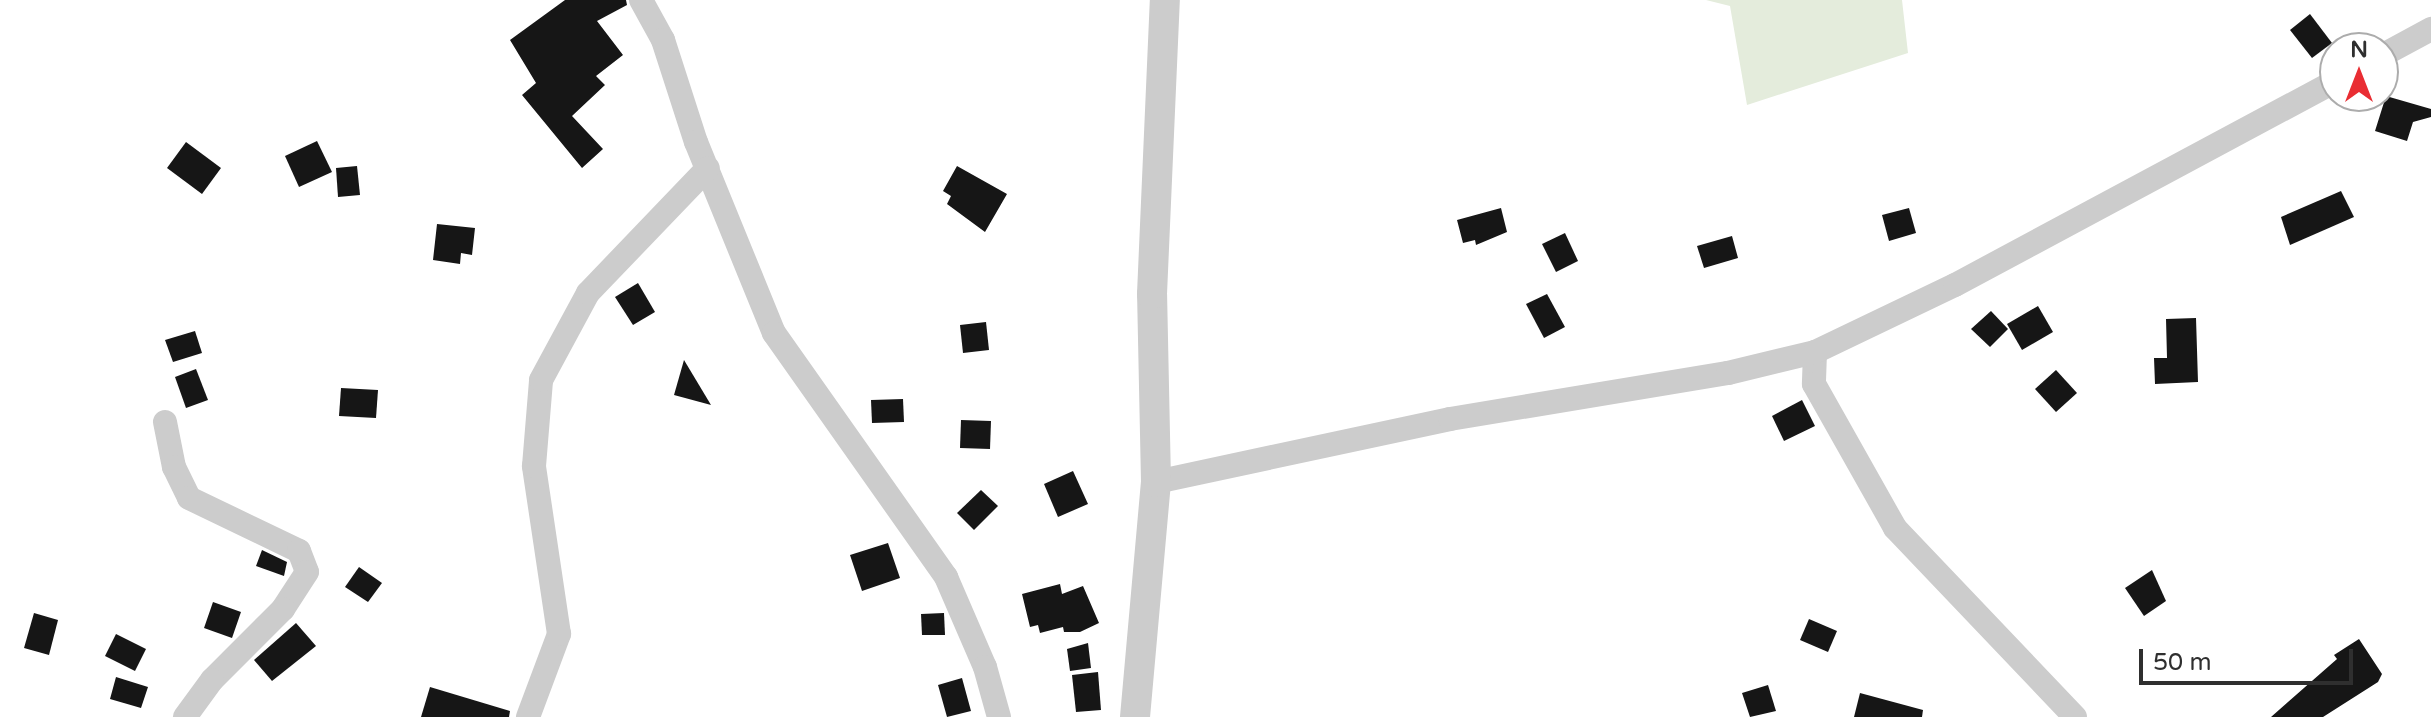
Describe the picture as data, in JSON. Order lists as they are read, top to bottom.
{
  "scale_bar": "50 m",
  "north": "top"
}
